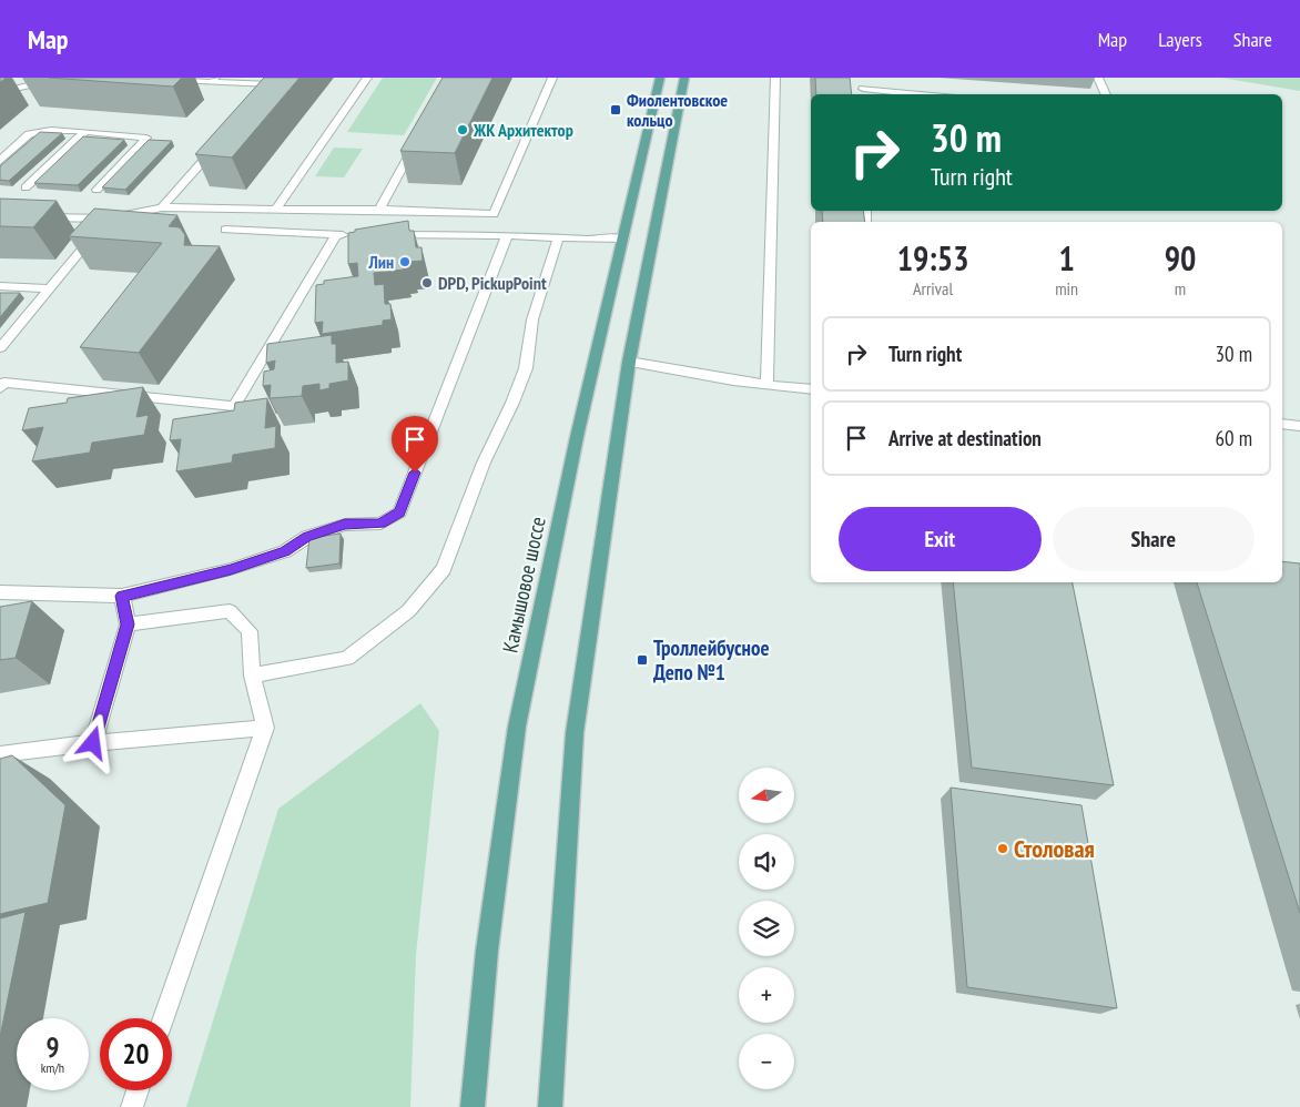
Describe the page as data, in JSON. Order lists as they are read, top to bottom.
{
  "streets": {
    "main road": ["Камышовое шоссе"]
  },
  "places": {
    "transit": ["Фиолентовское кольцо", "Троллейбусное Депо №1"],
    "other": [
      "ЖК Архитектор",
      "Лин",
      "DPD, PickupPoint",
      "Столовая"
    ]
  },
  "north": "left",
  "page": {
    "header": "Map",
    "nav": ["Map", "Layers", "Share"],
    "turn": ["30 m", "Turn right"],
    "eta": [
      "19:53",
      "Arrival",
      "1",
      "min",
      "90",
      "m"
    ],
    "list": [
      {
        "name": "Turn right",
        "value": "30 m"
      },
      {
        "name": "Arrive at destination",
        "value": "60 m"
      }
    ],
    "buttons": ["Exit", "Share"],
    "map_buttons": ["+", "−"],
    "speed": "9 km/h",
    "limit": "20"
  }
}
